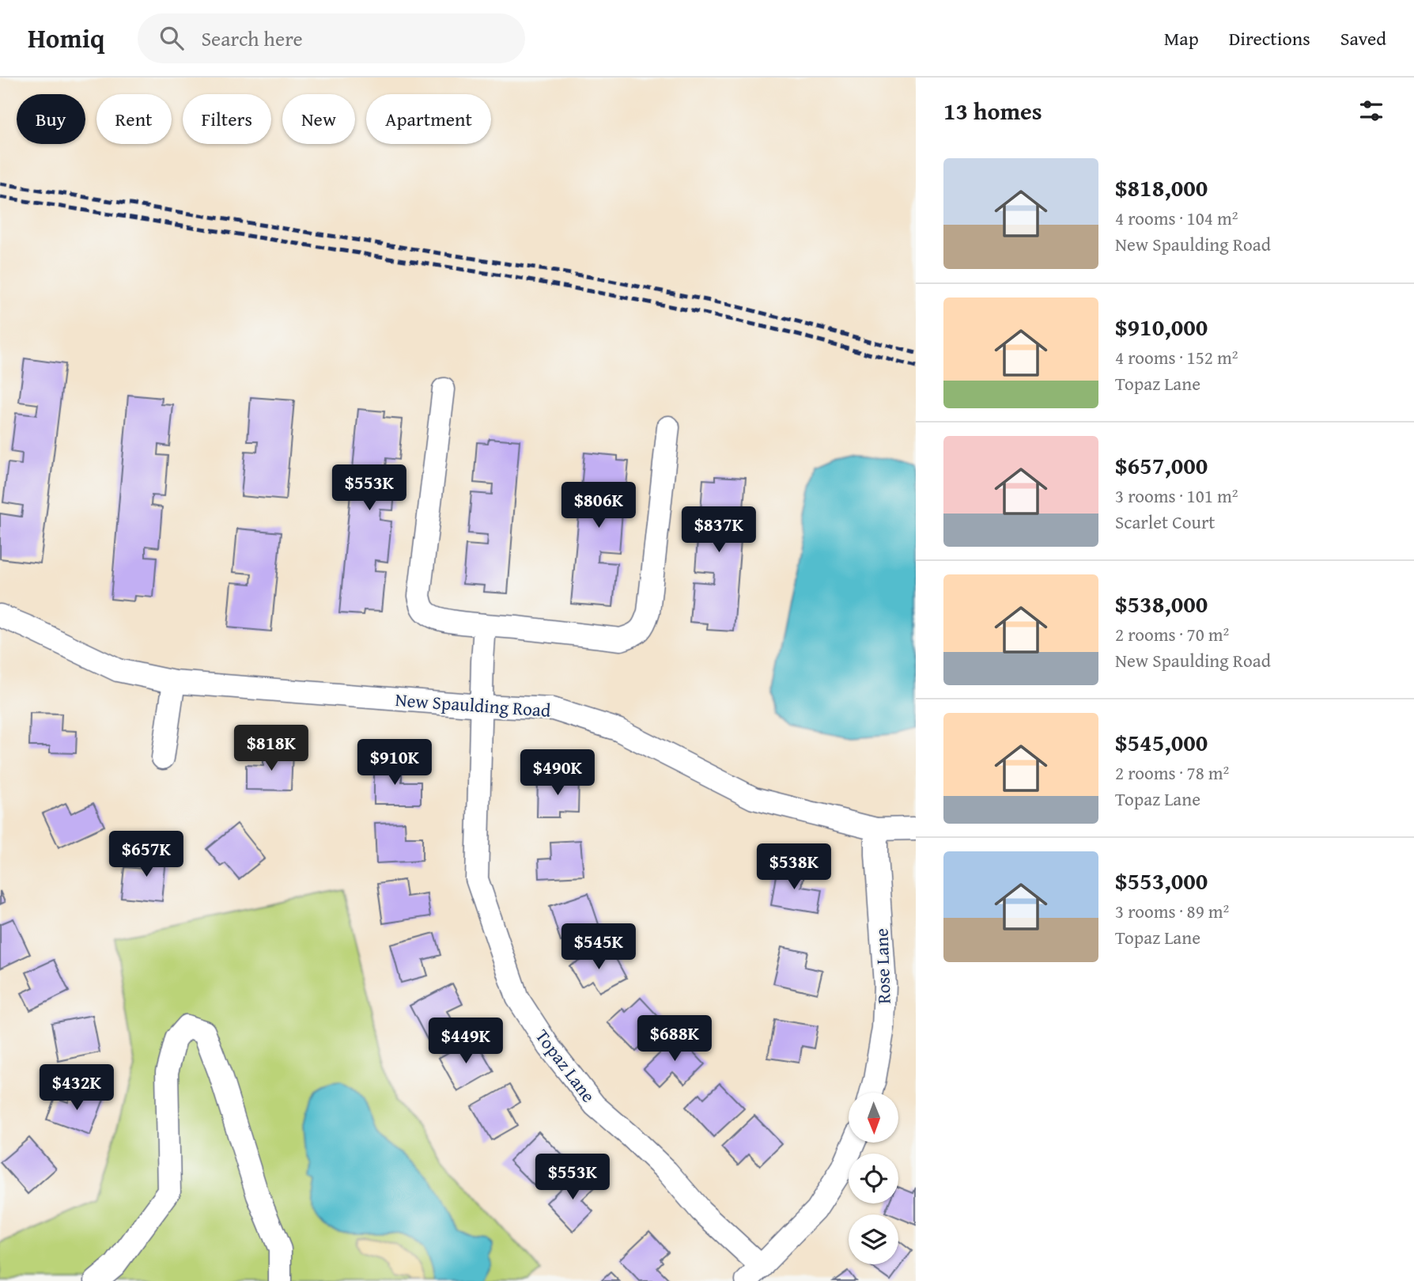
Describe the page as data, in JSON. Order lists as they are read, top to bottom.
{
  "streets": {
    "street": ["New Spaulding Road", "Rose Lane", "Topaz Lane"]
  },
  "crossings": [
    ["New Spaulding Road", "Rose Lane"],
    ["New Spaulding Road", "Topaz Lane"]
  ],
  "north": "bottom",
  "page": {
    "header": "Homiq",
    "search": "Search here",
    "nav": ["Map", "Directions", "Saved"],
    "heading": "13 homes",
    "chip": [
      "Buy",
      "Rent",
      "Filters",
      "New",
      "Apartment"
    ],
    "list": [
      {
        "name": "$818,000",
        "note": "4 rooms · 104 m² · New Spaulding Road"
      },
      {
        "name": "$910,000",
        "note": "4 rooms · 152 m² · Topaz Lane"
      },
      {
        "name": "$657,000",
        "note": "3 rooms · 101 m² · Scarlet Court"
      },
      {
        "name": "$538,000",
        "note": "2 rooms · 70 m² · New Spaulding Road"
      },
      {
        "name": "$545,000",
        "note": "2 rooms · 78 m² · Topaz Lane"
      },
      {
        "name": "$553,000",
        "note": "3 rooms · 89 m² · Topaz Lane"
      }
    ],
    "price": [
      "$553K",
      "$806K",
      "$837K",
      "$818K",
      "$910K",
      "$490K",
      "$657K",
      "$538K",
      "$545K",
      "$688K",
      "$449K",
      "$432K",
      "$553K"
    ]
  }
}
